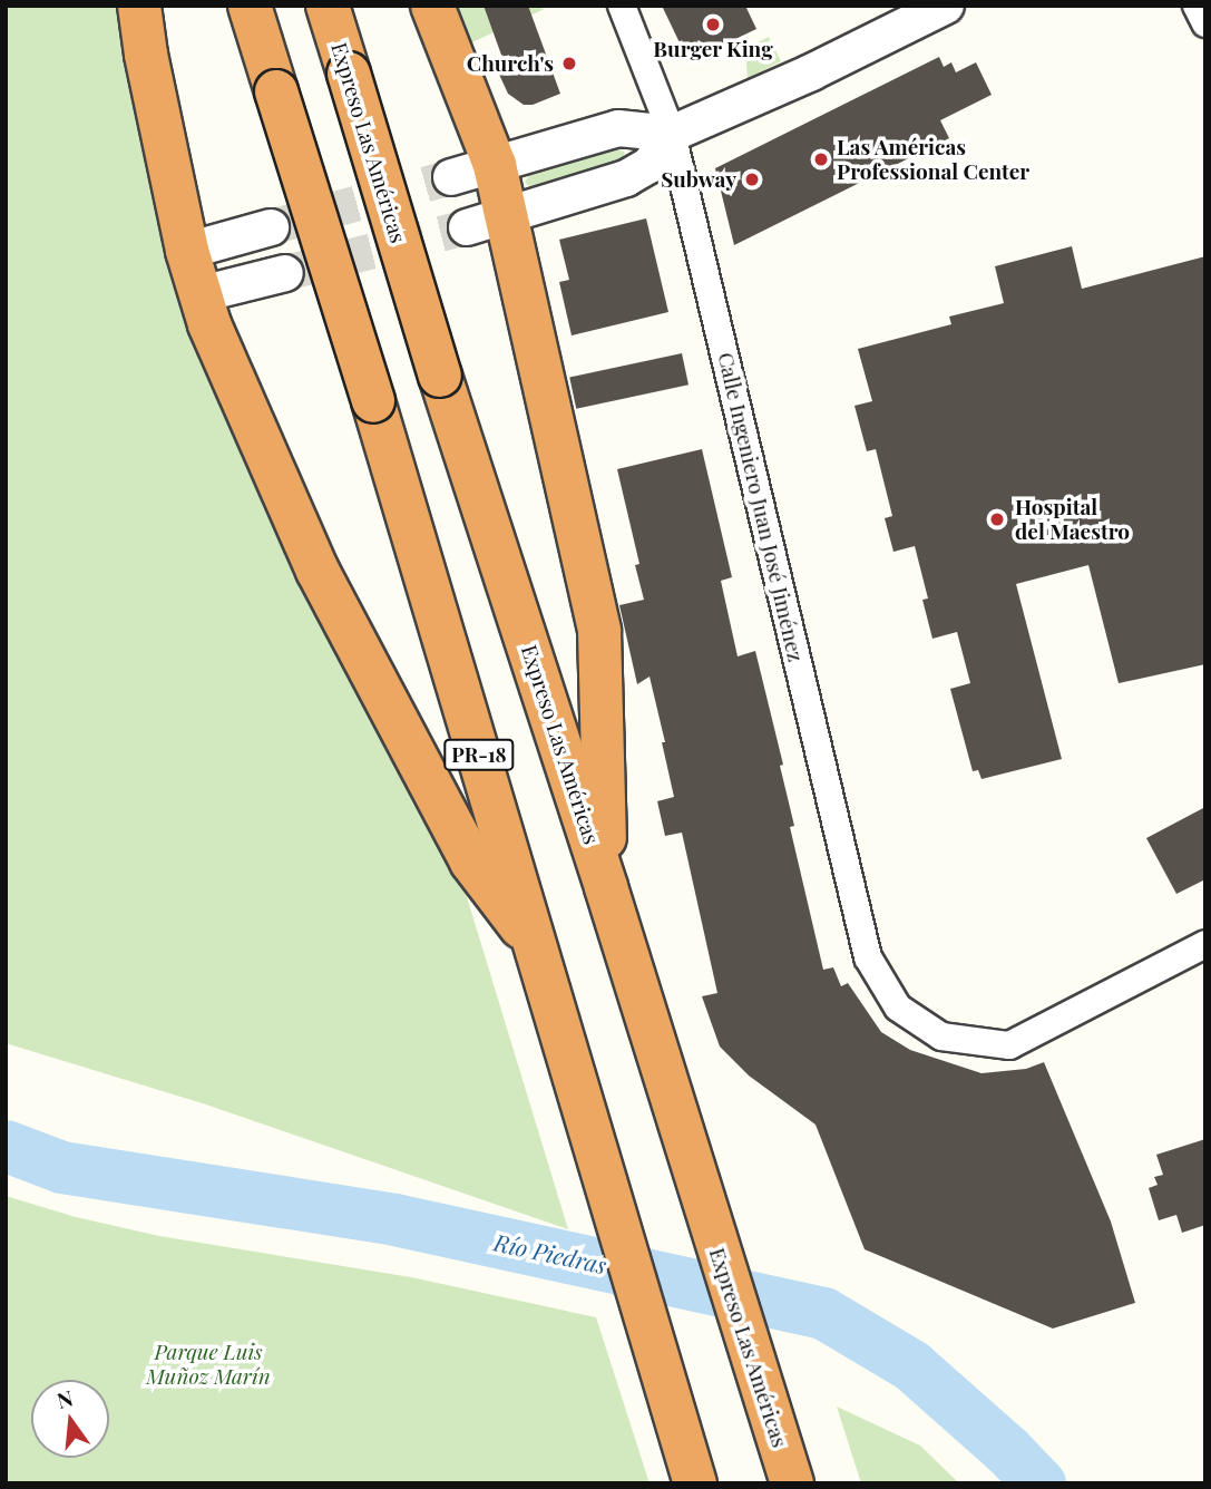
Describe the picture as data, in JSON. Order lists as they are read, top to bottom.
{
  "streets": {
    "highway": ["Expreso Las Américas", "PR-18"],
    "street": ["Calle Ingeniero Juan José Jiménez"]
  },
  "water": ["Río Piedras"],
  "parks": ["Parque Luis Muñoz Marín"],
  "places": [
    "Burger King",
    "Church's",
    "Las Américas Professional Center",
    "Subway",
    "Hospital del Maestro"
  ],
  "north": "top"
}
